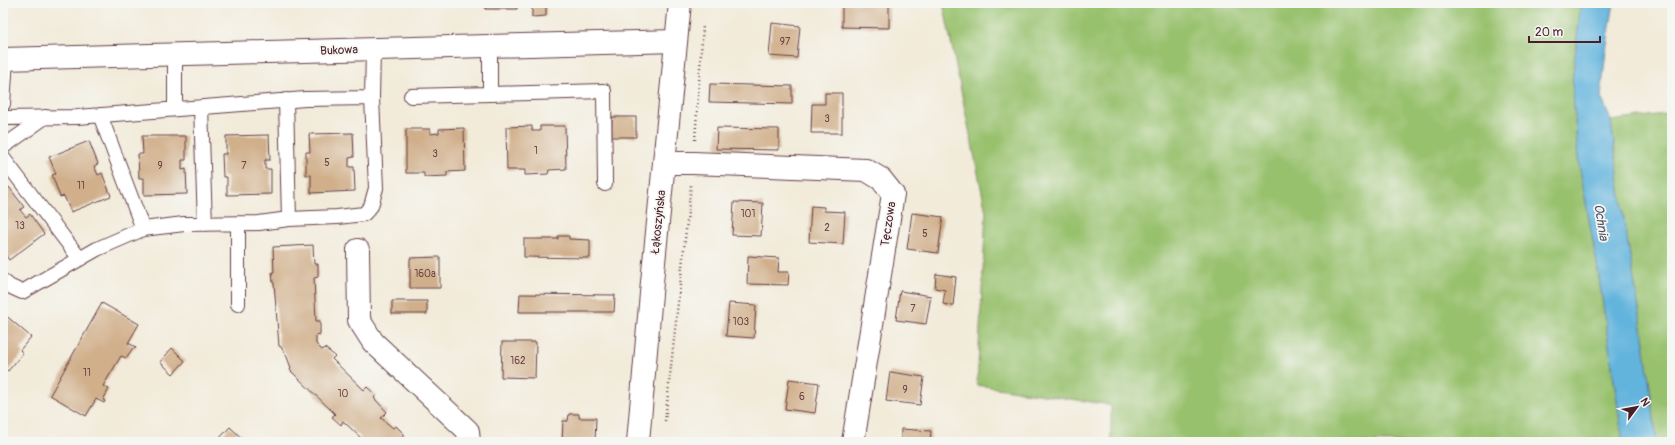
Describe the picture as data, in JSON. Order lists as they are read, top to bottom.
{
  "streets": {
    "street": ["Bukowa", "Łąkoszyńska", "Tęczowa"]
  },
  "crossings": [
    ["Bukowa", "Łąkoszyńska"],
    ["Łąkoszyńska", "Tęczowa"]
  ],
  "water": ["Ochnia"],
  "house_numbers": [
    "97",
    "3",
    "1",
    "3",
    "5",
    "9",
    "7",
    "11",
    "101",
    "13",
    "2",
    "5",
    "160a",
    "7",
    "103",
    "162",
    "11",
    "9",
    "10",
    "6"
  ],
  "scale_bar": "20 m",
  "north": "top right"
}
